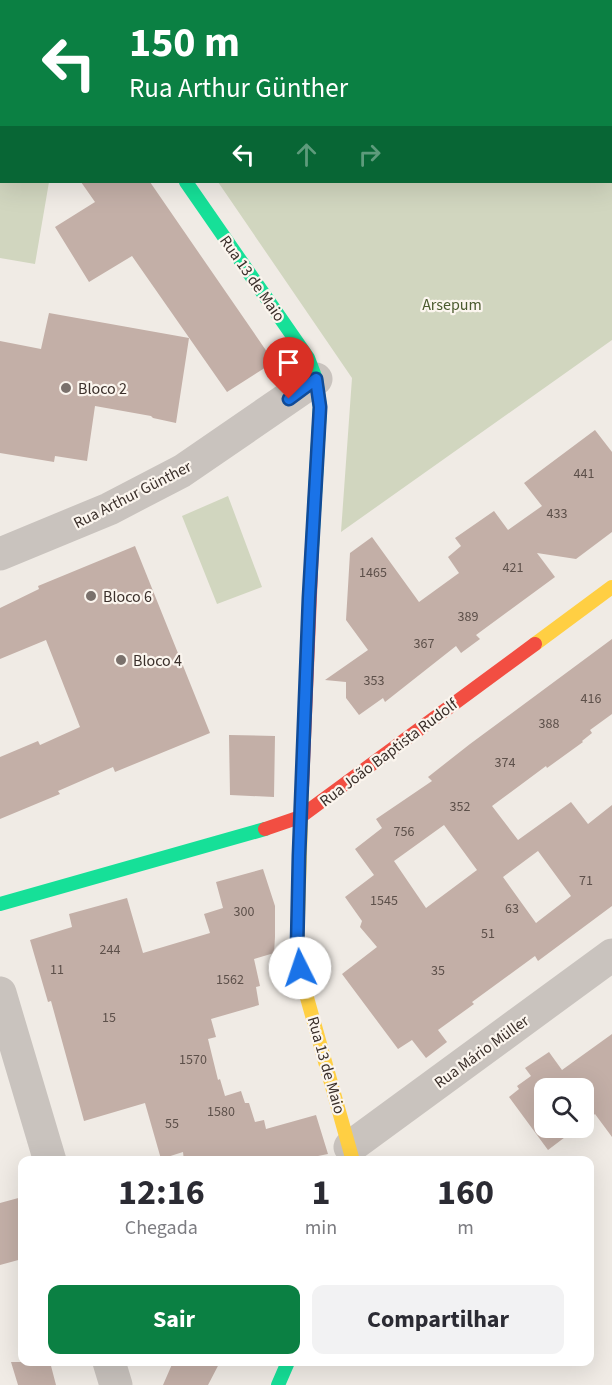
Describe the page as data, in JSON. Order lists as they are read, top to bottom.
{
  "streets": {
    "main road": ["Rua 13 de Maio", "Rua João Baptista Rudolf"],
    "street": ["Rua Arthur Günther", "Rua Mário Müller"]
  },
  "crossings": [
    ["Rua 13 de Maio", "Rua Arthur Günther"],
    ["Rua 13 de Maio", "Rua João Baptista Rudolf"],
    ["Rua 13 de Maio", "Rua Mário Müller"]
  ],
  "parks": ["Arsepum"],
  "places": ["Bloco 2", "Bloco 6", "Bloco 4"],
  "house_numbers": [
    "441",
    "433",
    "421",
    "1465",
    "389",
    "367",
    "353",
    "416",
    "388",
    "374",
    "352",
    "756",
    "71",
    "1545",
    "63",
    "300",
    "51",
    "244",
    "11",
    "35",
    "1562",
    "15",
    "1570",
    "1580",
    "55"
  ],
  "page": {
    "turn": ["150 m", "Rua Arthur Günther"],
    "eta": [
      "12:16",
      "Chegada",
      "1",
      "min",
      "160",
      "m"
    ],
    "buttons": ["Sair", "Compartilhar"]
  }
}
